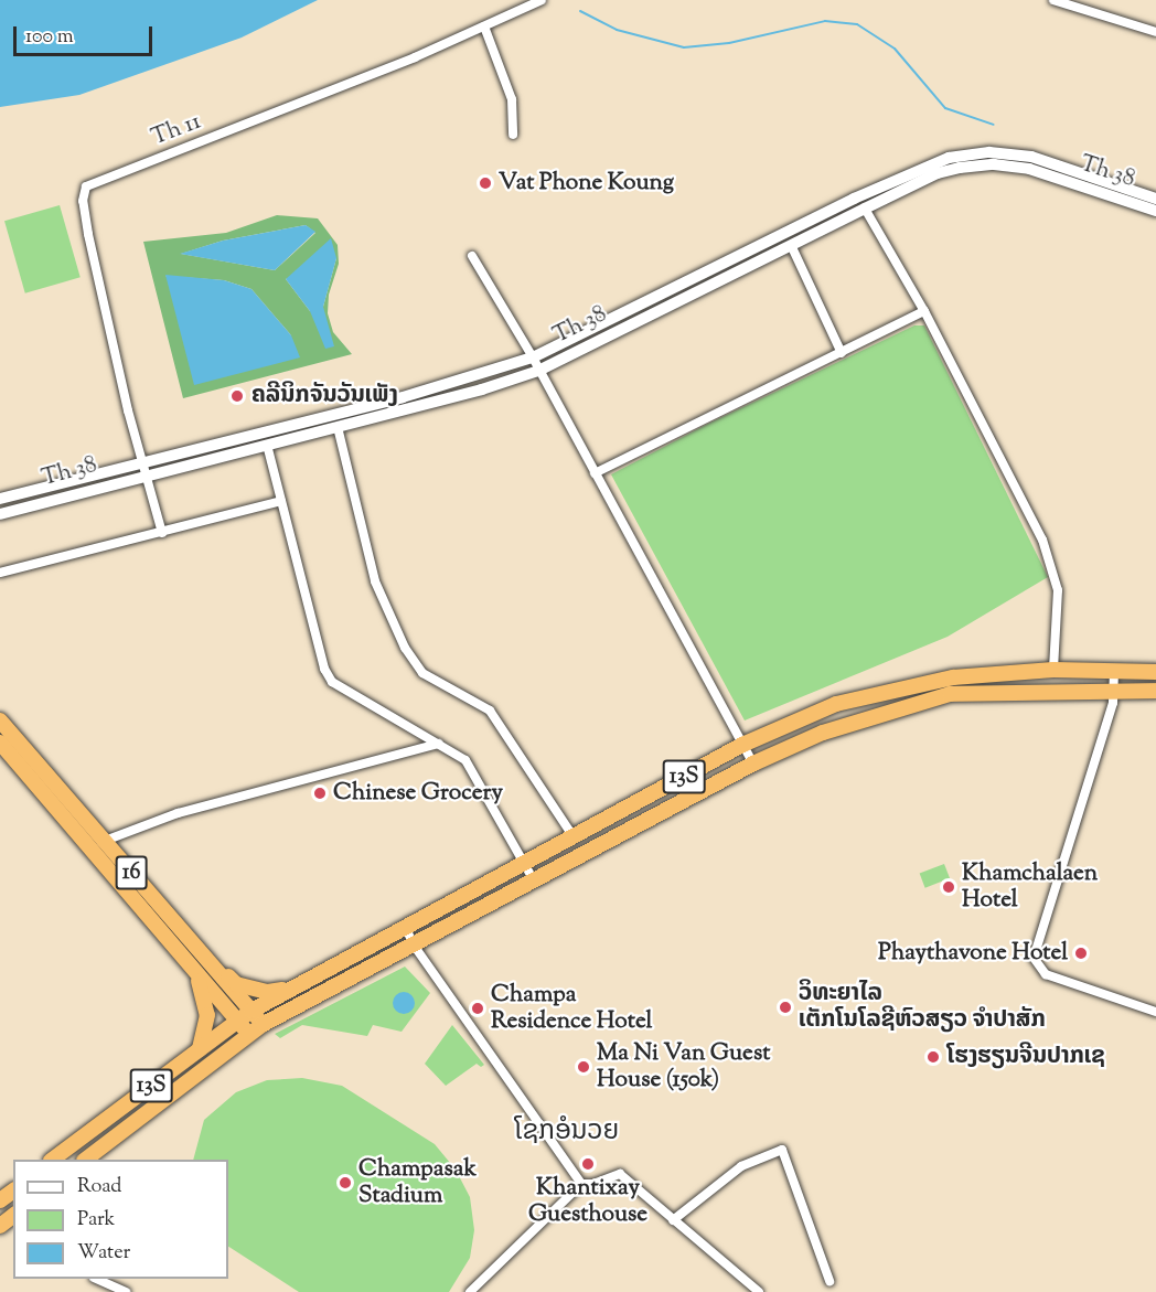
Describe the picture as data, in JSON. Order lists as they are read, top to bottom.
{
  "streets": {
    "highway": ["13S", "16"],
    "street": ["Th 11", "Th 38"]
  },
  "crossings": [
    ["Th 11", "Th 38"],
    ["13S", "16"]
  ],
  "districts": ["ໂຊກອໍນວຍ"],
  "places": [
    "Vat Phone Koung",
    "ຄລີນິກຈັນວັນເພັງ",
    "Chinese Grocery",
    "Khamchalaen Hotel",
    "Phaythavone Hotel",
    "ວິທະຍາໄລ ເຕັກໂນໂລຊີຫົວສຽວ ຈຳປາສັກ",
    "Champa Residence Hotel",
    "ໂຮງຮຽນຈີນປາກເຊ",
    "Ma Ni Van Guest House (150k)",
    "Khantixay Guesthouse",
    "Champasak Stadium"
  ],
  "legend": ["Road", "Park", "Water"],
  "scale_bar": "100 m"
}
